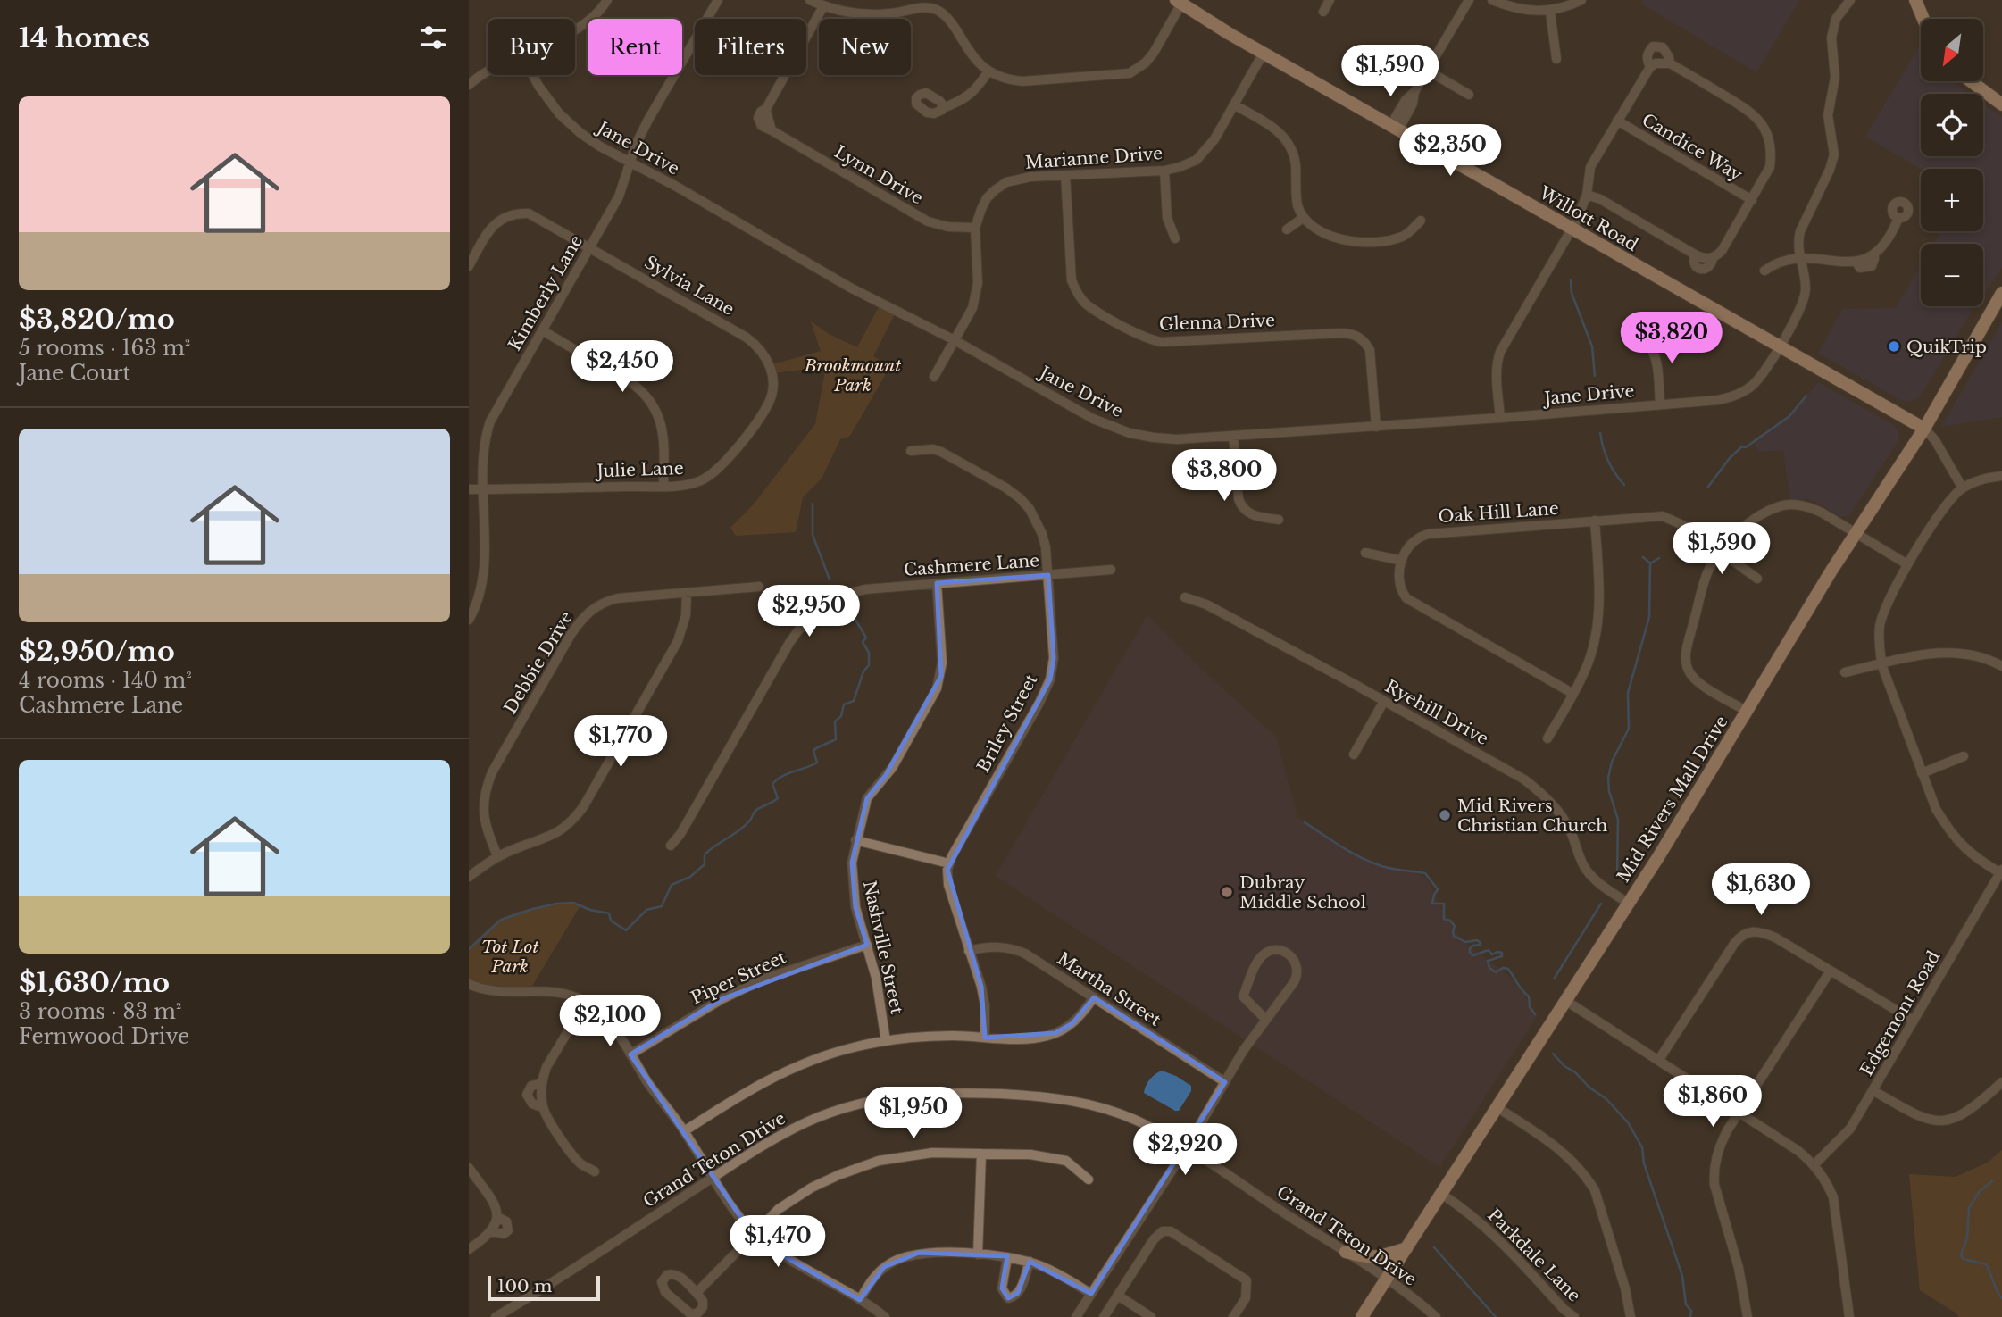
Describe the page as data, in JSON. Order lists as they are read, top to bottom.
{
  "streets": {
    "main road": ["Willott Road", "Mid Rivers Mall Drive"],
    "street": [
      "Candice Way",
      "Jane Drive",
      "Marianne Drive",
      "Lynn Drive",
      "Sylvia Lane",
      "Kimberly Lane",
      "Glenna Drive",
      "Julie Lane",
      "Oak Hill Lane",
      "Cashmere Lane",
      "Debbie Drive",
      "Ryehill Drive",
      "Briley Street",
      "Nashville Street",
      "Piper Street",
      "Martha Street",
      "Edgemont Road",
      "Grand Teton Drive",
      "Parkdale Lane"
    ]
  },
  "crossings": [
    ["Jane Drive", "Marianne Drive"],
    ["Jane Drive", "Willott Road"],
    ["Jane Drive", "Kimberly Lane"],
    ["Jane Drive", "Glenna Drive"],
    ["Marianne Drive", "Lynn Drive"],
    ["Marianne Drive", "Willott Road"],
    ["Marianne Drive", "Glenna Drive"],
    ["Willott Road", "Mid Rivers Mall Drive"],
    ["Sylvia Lane", "Kimberly Lane"],
    ["Sylvia Lane", "Julie Lane"],
    ["Kimberly Lane", "Julie Lane"],
    ["Cashmere Lane", "Briley Street"],
    ["Cashmere Lane", "Nashville Street"],
    ["Ryehill Drive", "Mid Rivers Mall Drive"],
    ["Mid Rivers Mall Drive", "Grand Teton Drive"],
    ["Mid Rivers Mall Drive", "Parkdale Lane"],
    ["Nashville Street", "Piper Street"]
  ],
  "parks": ["Brookmount Park", "Tot Lot Park"],
  "places": ["QuikTrip", "Mid Rivers Christian Church", "Dubray Middle School"],
  "scale_bar": "100 m",
  "north": "bottom left",
  "page": {
    "heading": "14 homes",
    "map_buttons": ["+", "−"],
    "chip": [
      "Buy",
      "Rent",
      "Filters",
      "New"
    ],
    "price": [
      "$1,590",
      "$2,350",
      "$3,820",
      "$2,450",
      "$3,800",
      "$1,590",
      "$2,950",
      "$1,770",
      "$1,630",
      "$2,100",
      "$1,860",
      "$1,950",
      "$2,920",
      "$1,470"
    ],
    "list": [
      {
        "name": "$3,820/mo",
        "note": "5 rooms · 163 m² · Jane Court"
      },
      {
        "name": "$2,950/mo",
        "note": "4 rooms · 140 m² · Cashmere Lane"
      },
      {
        "name": "$1,630/mo",
        "note": "3 rooms · 83 m² · Fernwood Drive"
      }
    ],
    "scale": "100 m"
  }
}
